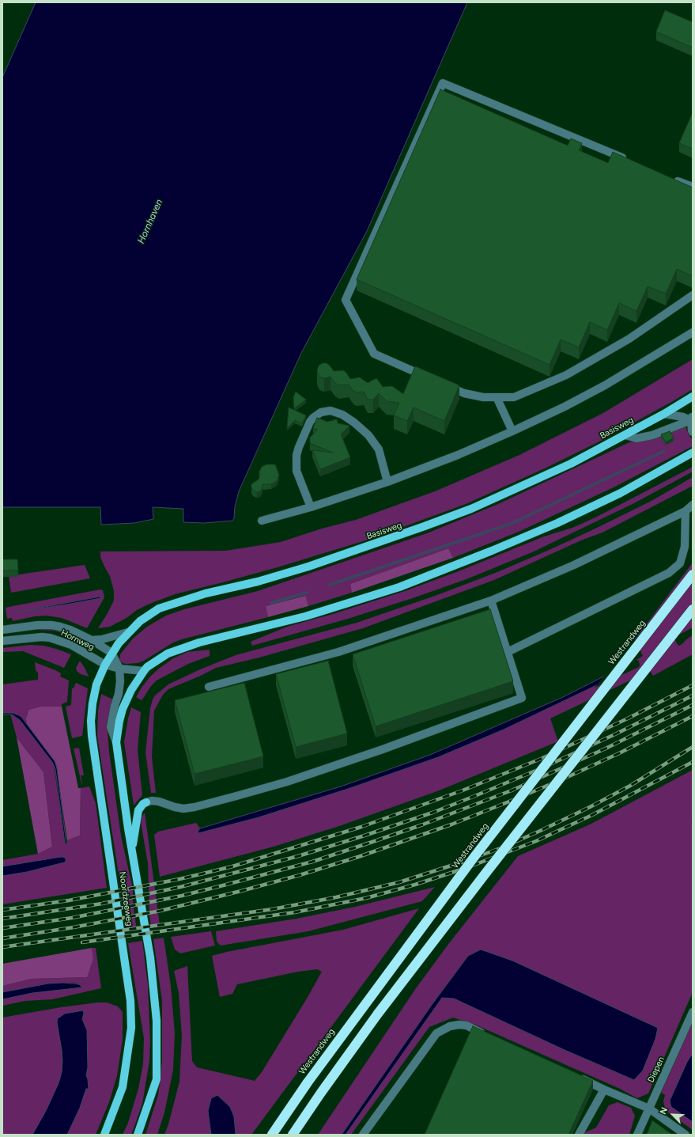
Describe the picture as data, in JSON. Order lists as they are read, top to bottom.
{
  "streets": {
    "highway": ["Westrandweg"],
    "main road": ["Basisweg", "Noordzeeweg"],
    "street": ["Hornweg", "Diepen"]
  },
  "crossings": [
    ["Basisweg", "Hornweg"],
    ["Basisweg", "Noordzeeweg"],
    ["Hornweg", "Noordzeeweg"]
  ],
  "water": ["Hornhaven"],
  "north": "top left"
}
